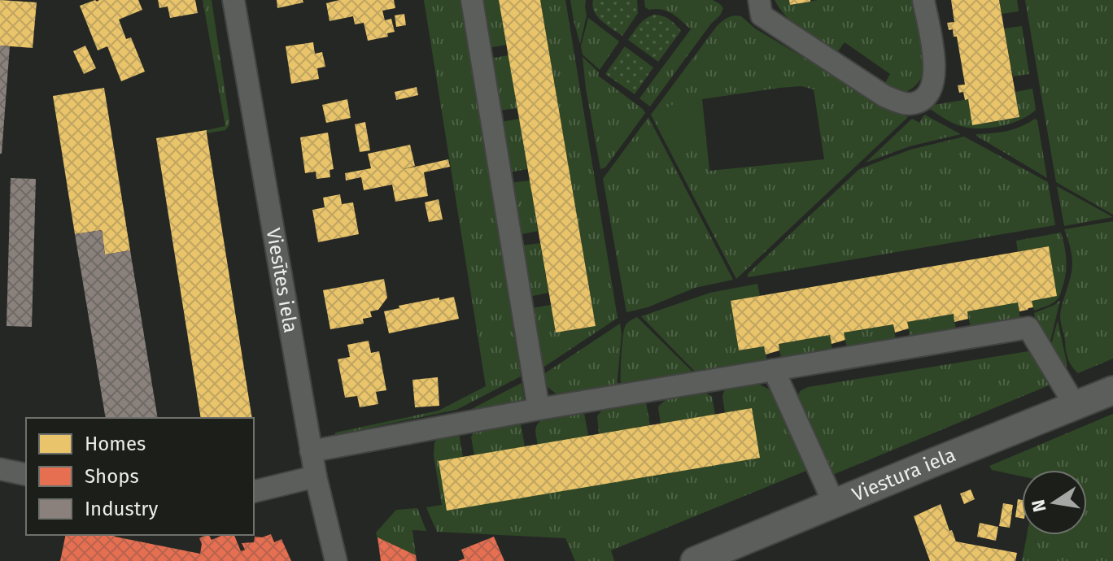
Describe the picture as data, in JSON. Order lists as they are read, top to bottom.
{
  "streets": {
    "street": ["Viesītes iela", "Viestura iela"]
  },
  "legend": ["Homes", "Shops", "Industry"],
  "north": "left"
}
